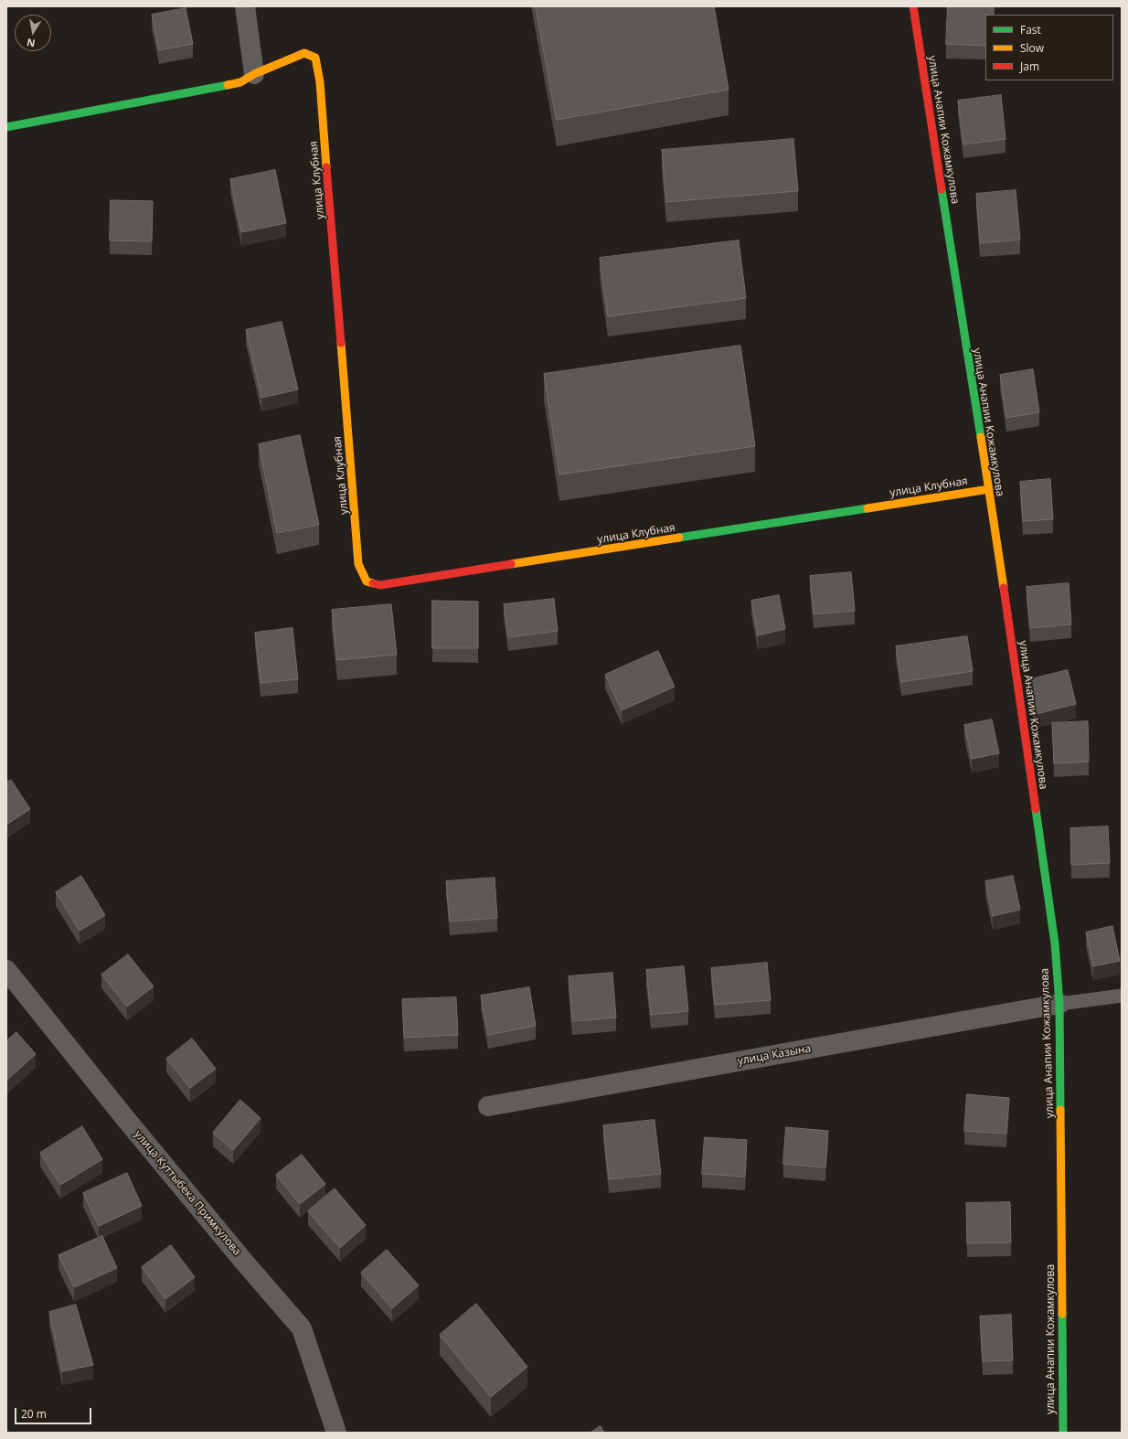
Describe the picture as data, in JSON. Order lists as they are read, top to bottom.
{
  "streets": {
    "street": [
      "улица Анапии Кожамкулова",
      "улица Клубная",
      "улица Казына",
      "улица Куттыбека Примкулова"
    ]
  },
  "crossings": [
    ["улица Анапии Кожамкулова", "улица Клубная"],
    ["улица Анапии Кожамкулова", "улица Казына"]
  ],
  "legend": ["Fast", "Slow", "Jam"],
  "scale_bar": "20 m",
  "north": "bottom"
}
